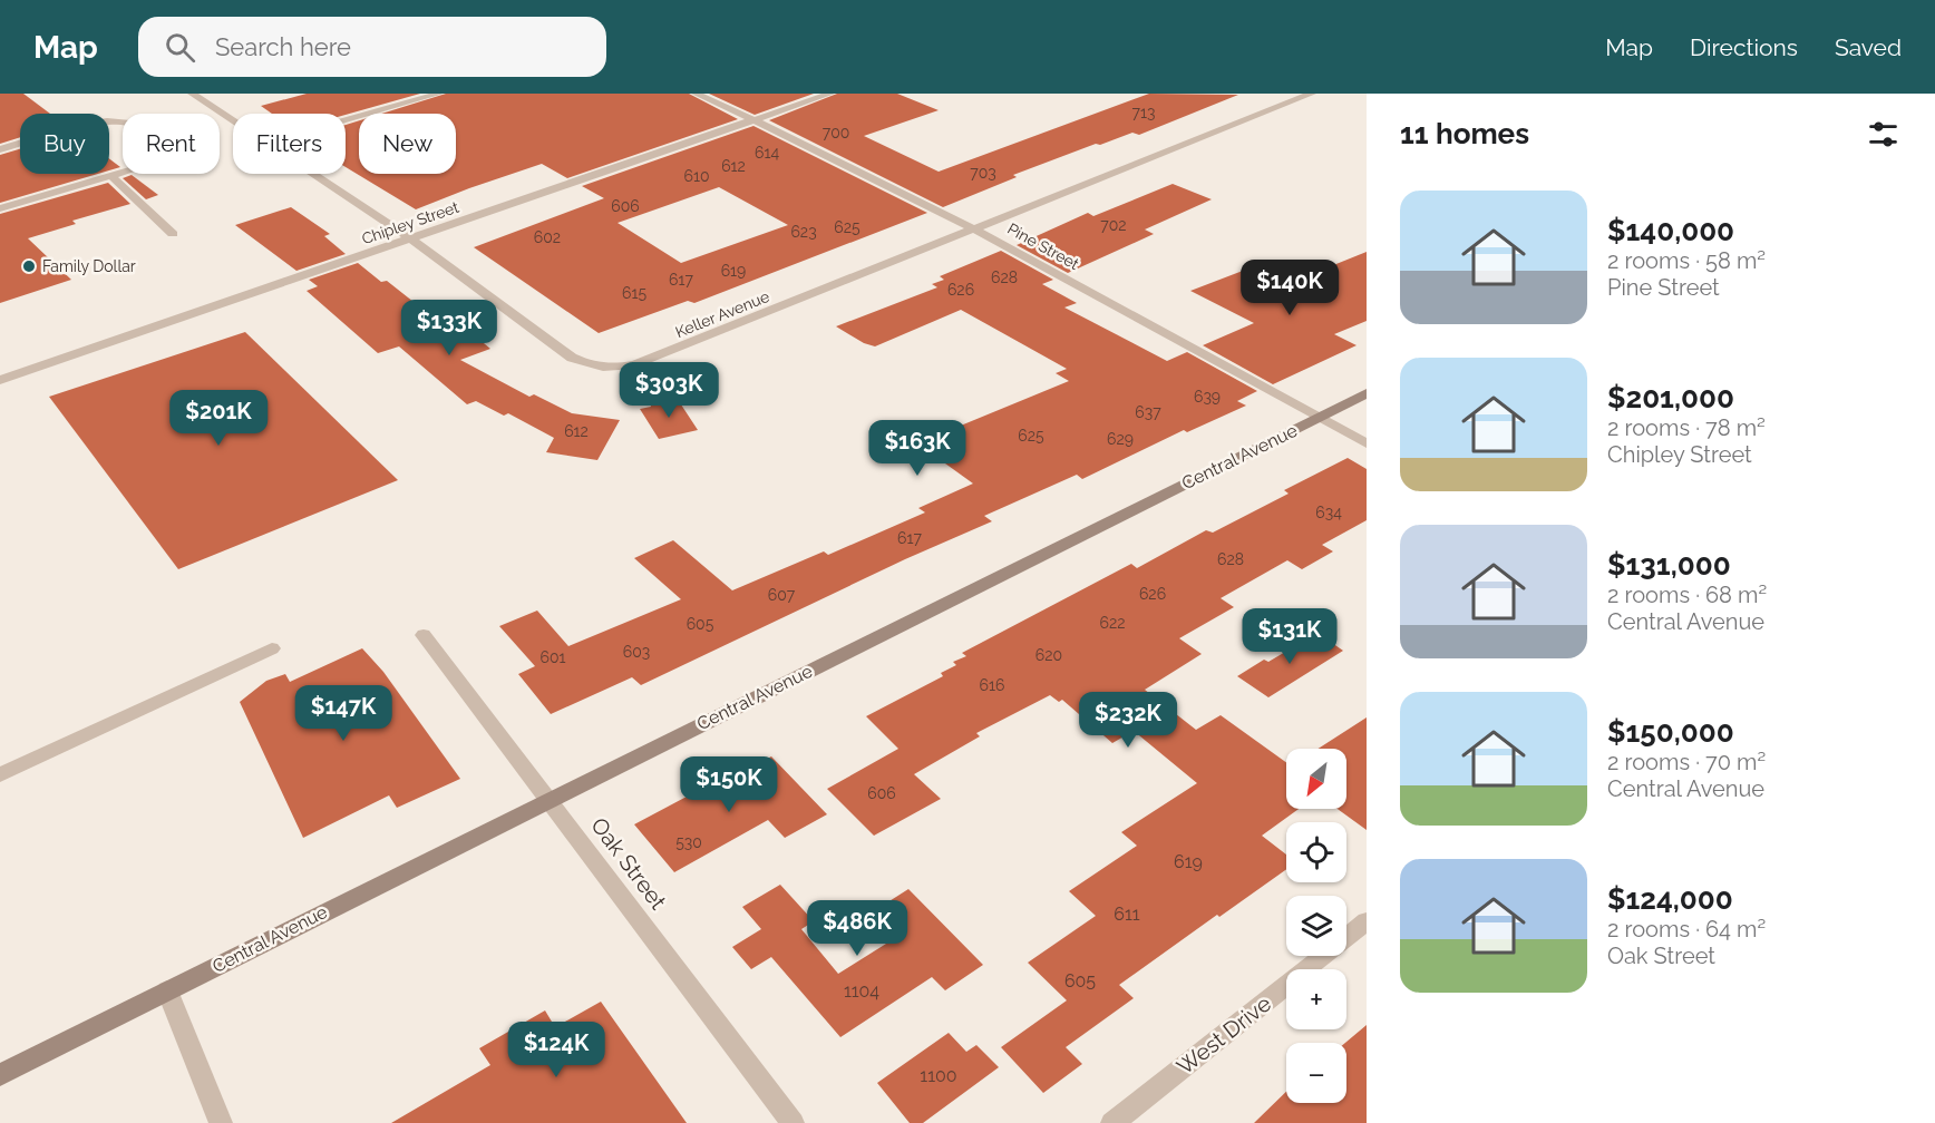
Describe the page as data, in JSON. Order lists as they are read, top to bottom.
{
  "streets": {
    "street": [
      "Chipley Street",
      "Pine Street",
      "Keller Avenue",
      "Central Avenue",
      "Oak Street",
      "West Drive"
    ]
  },
  "crossings": [
    ["Chipley Street", "Pine Street"],
    ["Chipley Street", "Keller Avenue"],
    ["Pine Street", "Keller Avenue"],
    ["Pine Street", "Central Avenue"],
    ["Central Avenue", "Oak Street"]
  ],
  "places": ["Family Dollar"],
  "house_numbers": [
    "713",
    "700",
    "614",
    "612",
    "703",
    "610",
    "606",
    "702",
    "625",
    "623",
    "602",
    "619",
    "628",
    "617",
    "626",
    "615",
    "639",
    "637",
    "612",
    "625",
    "629",
    "634",
    "617",
    "628",
    "626",
    "607",
    "622",
    "605",
    "603",
    "620",
    "601",
    "616",
    "606",
    "530",
    "619",
    "611",
    "605",
    "1104",
    "1100"
  ],
  "north": "bottom left",
  "page": {
    "header": "Map",
    "search": "Search here",
    "nav": ["Map", "Directions", "Saved"],
    "heading": "11 homes",
    "chip": [
      "Buy",
      "Rent",
      "Filters",
      "New"
    ],
    "list": [
      {
        "name": "$140,000",
        "note": "2 rooms · 58 m² · Pine Street"
      },
      {
        "name": "$201,000",
        "note": "2 rooms · 78 m² · Chipley Street"
      },
      {
        "name": "$131,000",
        "note": "2 rooms · 68 m² · Central Avenue"
      },
      {
        "name": "$150,000",
        "note": "2 rooms · 70 m² · Central Avenue"
      },
      {
        "name": "$124,000",
        "note": "2 rooms · 64 m² · Oak Street"
      }
    ],
    "price": [
      "$140K",
      "$133K",
      "$303K",
      "$201K",
      "$163K",
      "$131K",
      "$147K",
      "$232K",
      "$150K",
      "$486K",
      "$124K"
    ],
    "map_buttons": ["+", "−"]
  }
}
